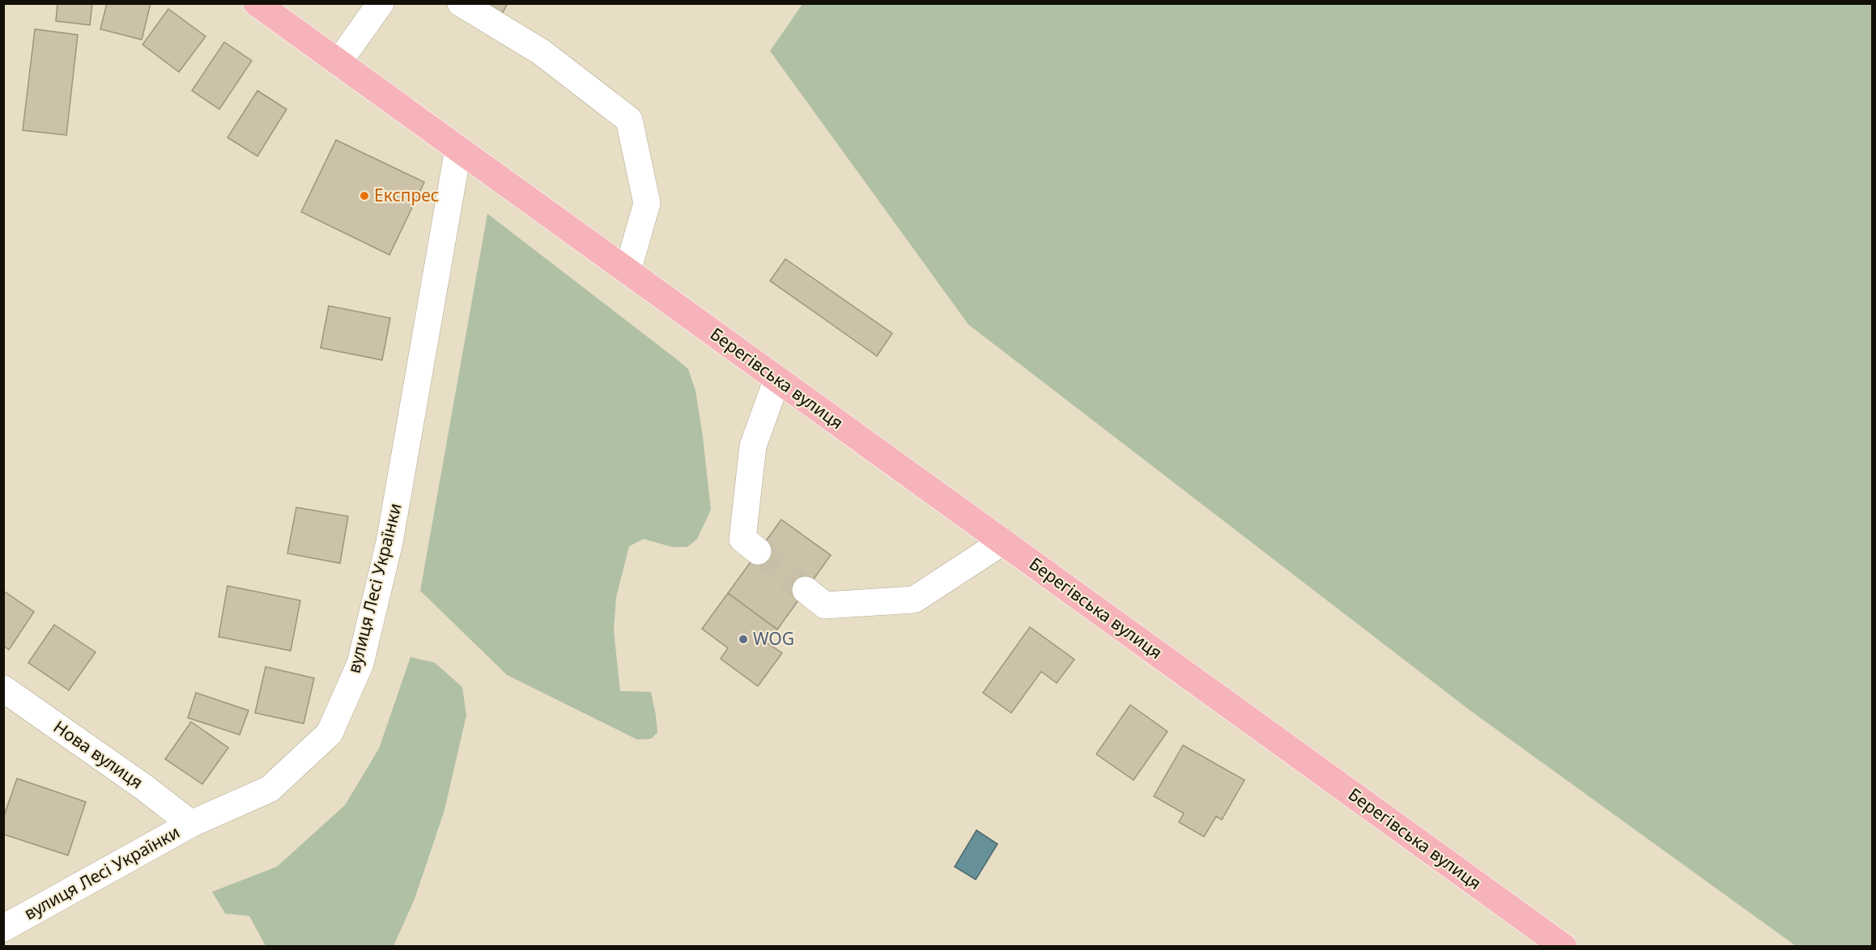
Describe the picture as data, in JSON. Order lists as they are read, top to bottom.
{
  "streets": {
    "highway": ["Берегівська вулиця"],
    "street": ["вулиця Лесі Українки", "Нова вулиця"]
  },
  "crossings": [
    ["Берегівська вулиця", "вулиця Лесі Українки"],
    ["вулиця Лесі Українки", "Нова вулиця"]
  ],
  "places": ["Експрес", "WOG"]
}
